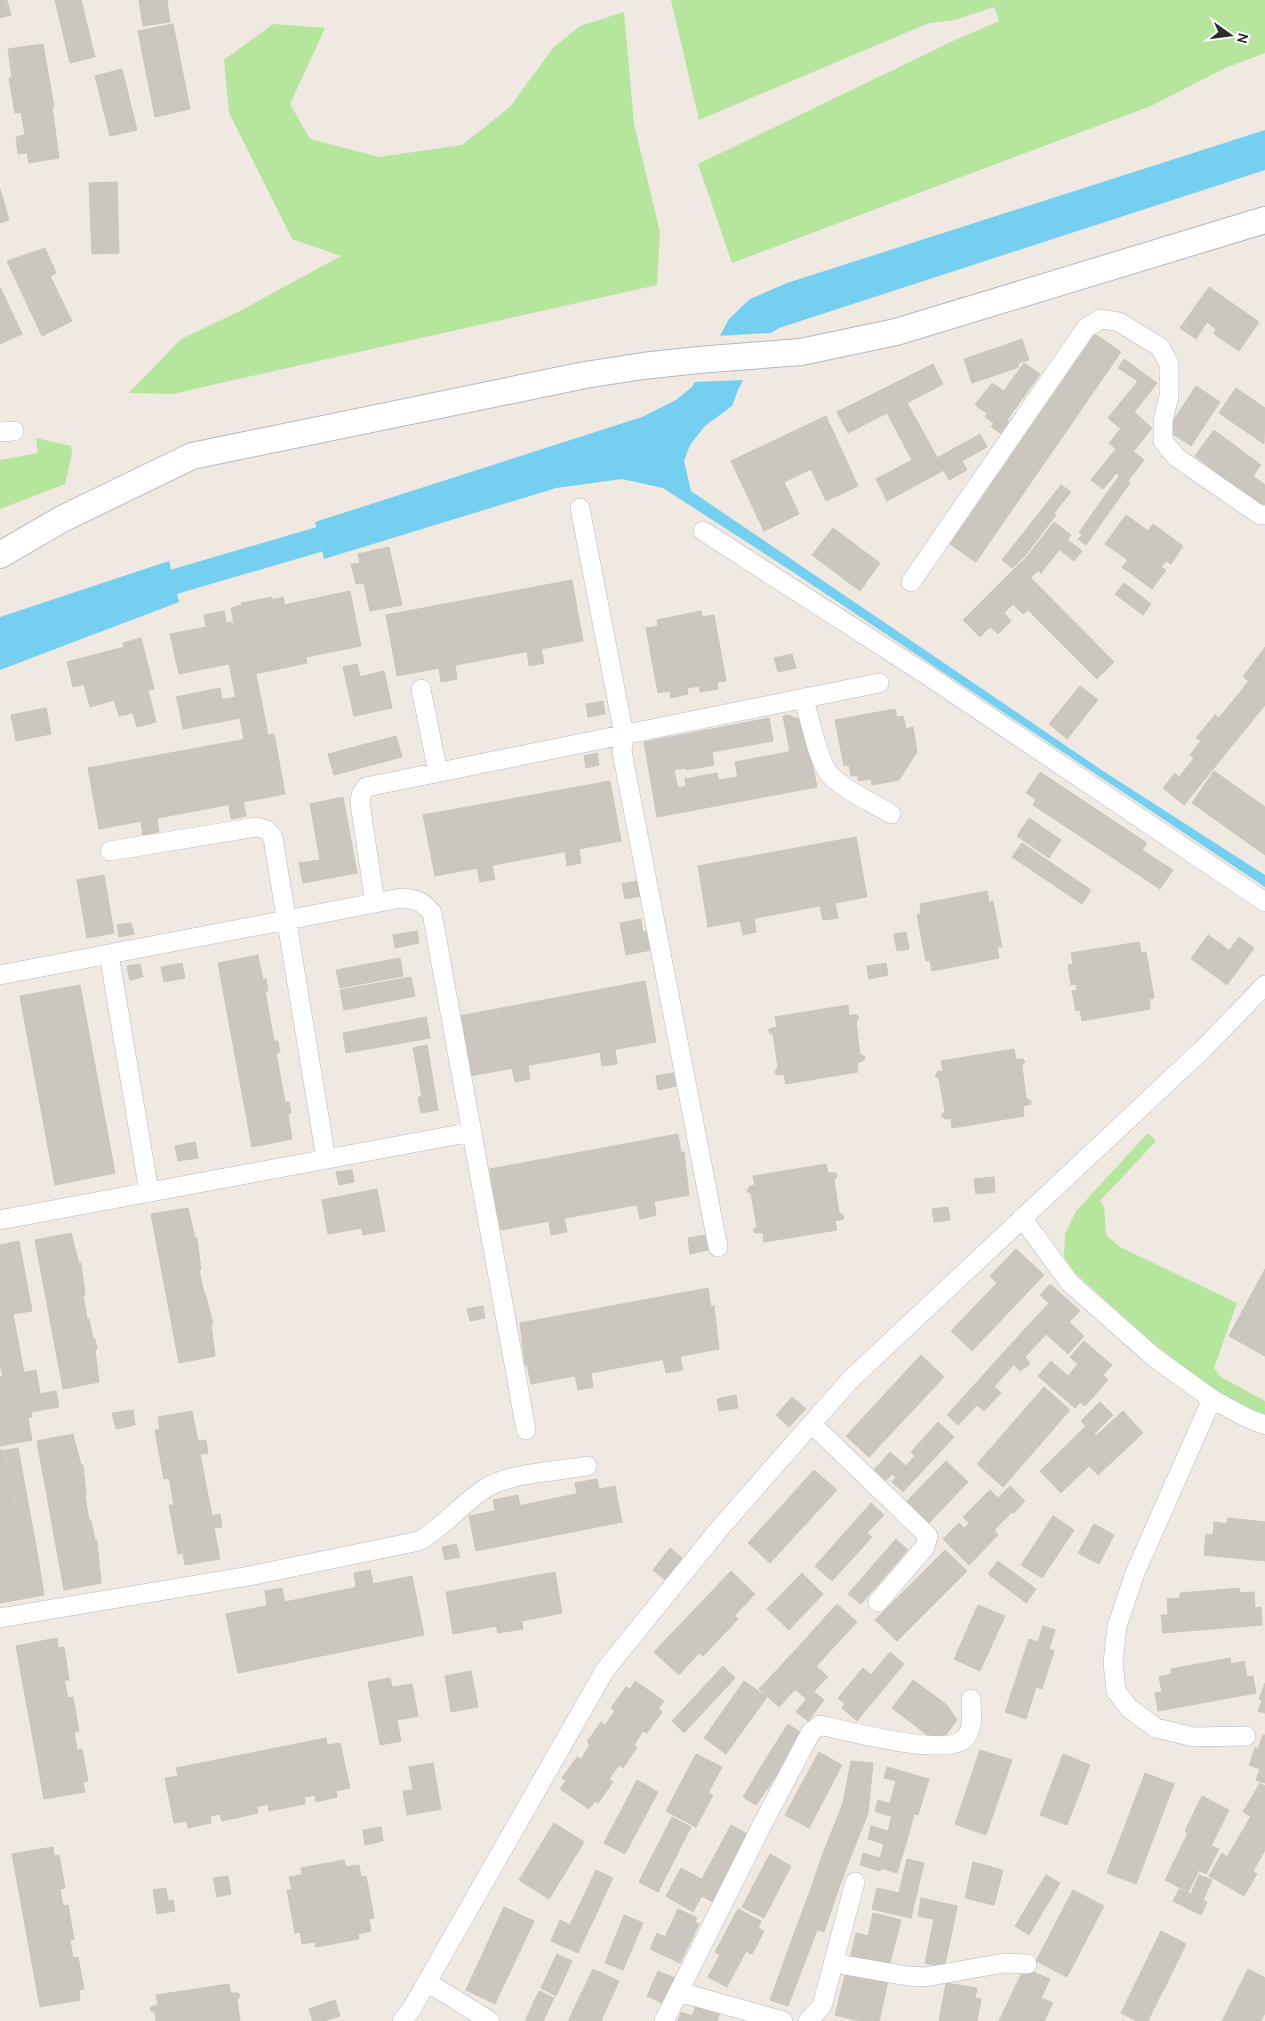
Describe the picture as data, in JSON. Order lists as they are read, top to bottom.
{
  "north": "right"
}
